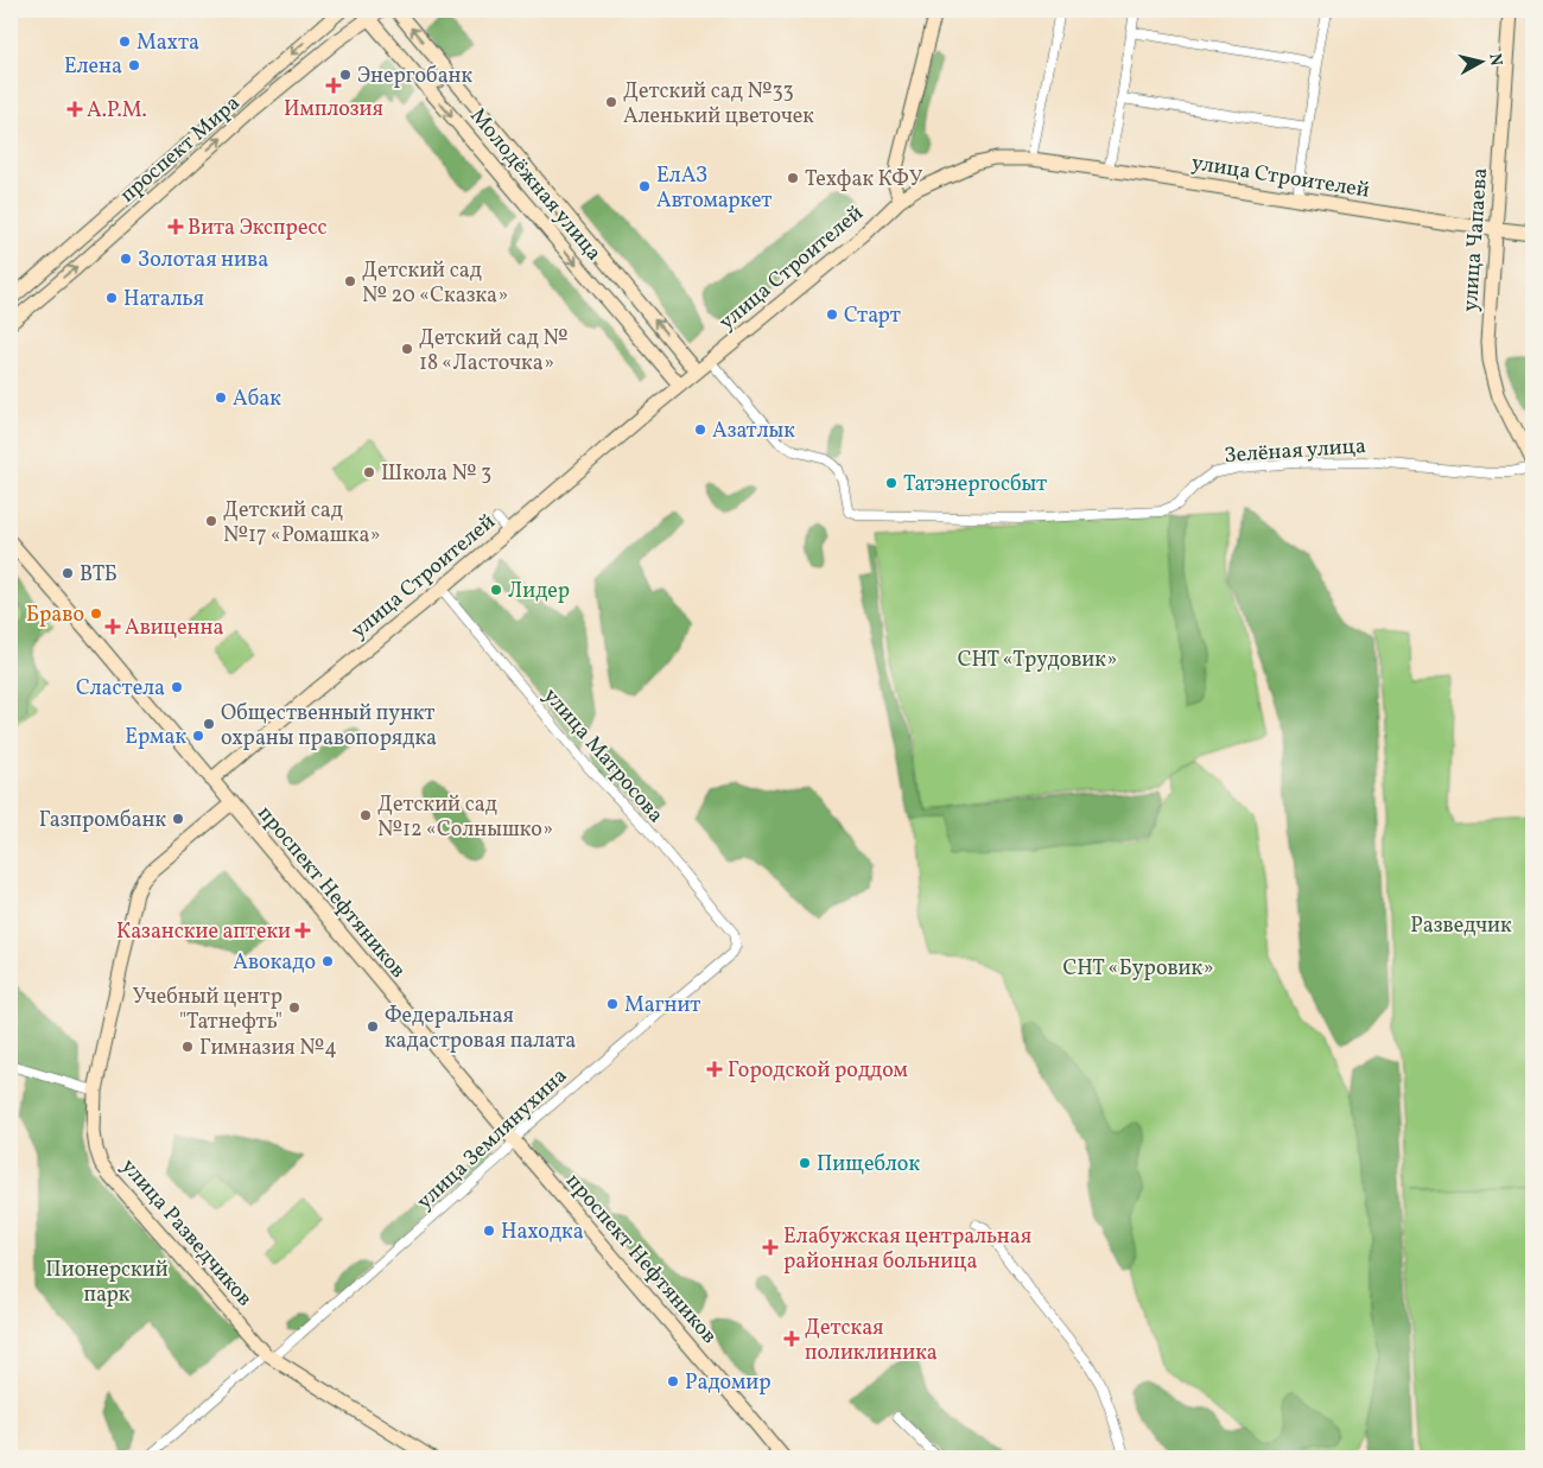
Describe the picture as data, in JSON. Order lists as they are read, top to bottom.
{
  "streets": {
    "street": [
      "проспект Мира",
      "улица Строителей",
      "Молодёжная улица",
      "улица Чапаева",
      "Зелёная улица",
      "улица Матросова",
      "проспект Нефтяников",
      "улица Землянухина",
      "улица Разведчиков"
    ]
  },
  "crossings": [
    ["проспект Мира", "Молодёжная улица"],
    ["улица Строителей", "Молодёжная улица"],
    ["улица Строителей", "улица Чапаева"],
    ["улица Строителей", "Зелёная улица"],
    ["улица Строителей", "улица Матросова"],
    ["улица Строителей", "проспект Нефтяников"],
    ["улица Матросова", "улица Землянухина"],
    ["проспект Нефтяников", "улица Землянухина"],
    ["проспект Нефтяников", "улица Разведчиков"],
    ["улица Землянухина", "улица Разведчиков"]
  ],
  "parks": [
    "СНТ «Трудовик»",
    "Разведчик",
    "СНТ «Буровик»",
    "Пионерский парк"
  ],
  "places": {
    "other": [
      "Махта",
      "Елена",
      "Энергобанк",
      "Детский сад №33 Аленький цветочек",
      "Техфак КФУ",
      "ЕлАЗ Автомаркет",
      "Золотая нива",
      "Детский сад № 20 «Сказка»",
      "Наталья",
      "Старт",
      "Детский сад № 18 «Ласточка»",
      "Абак",
      "Азатлык",
      "Школа № 3",
      "Татэнергосбыт",
      "Детский сад №17 «Ромашка»",
      "ВТБ",
      "Лидер",
      "Браво",
      "Сластела",
      "Общественный пункт охраны правопорядка",
      "Ермак",
      "Детский сад №12 «Солнышко»",
      "Газпромбанк",
      "Авокадо",
      "Магнит",
      "Учебный центр \"Татнефть\"",
      "Федеральная кадастровая палата",
      "Гимназия №4",
      "Пищеблок",
      "Находка",
      "Радомир"
    ],
    "health": [
      "Имплозия",
      "А.Р.М.",
      "Вита Экспресс",
      "Авиценна",
      "Казанские аптеки",
      "Городской роддом",
      "Елабужская центральная районная больница",
      "Детская поликлиника"
    ]
  },
  "north": "right"
}
